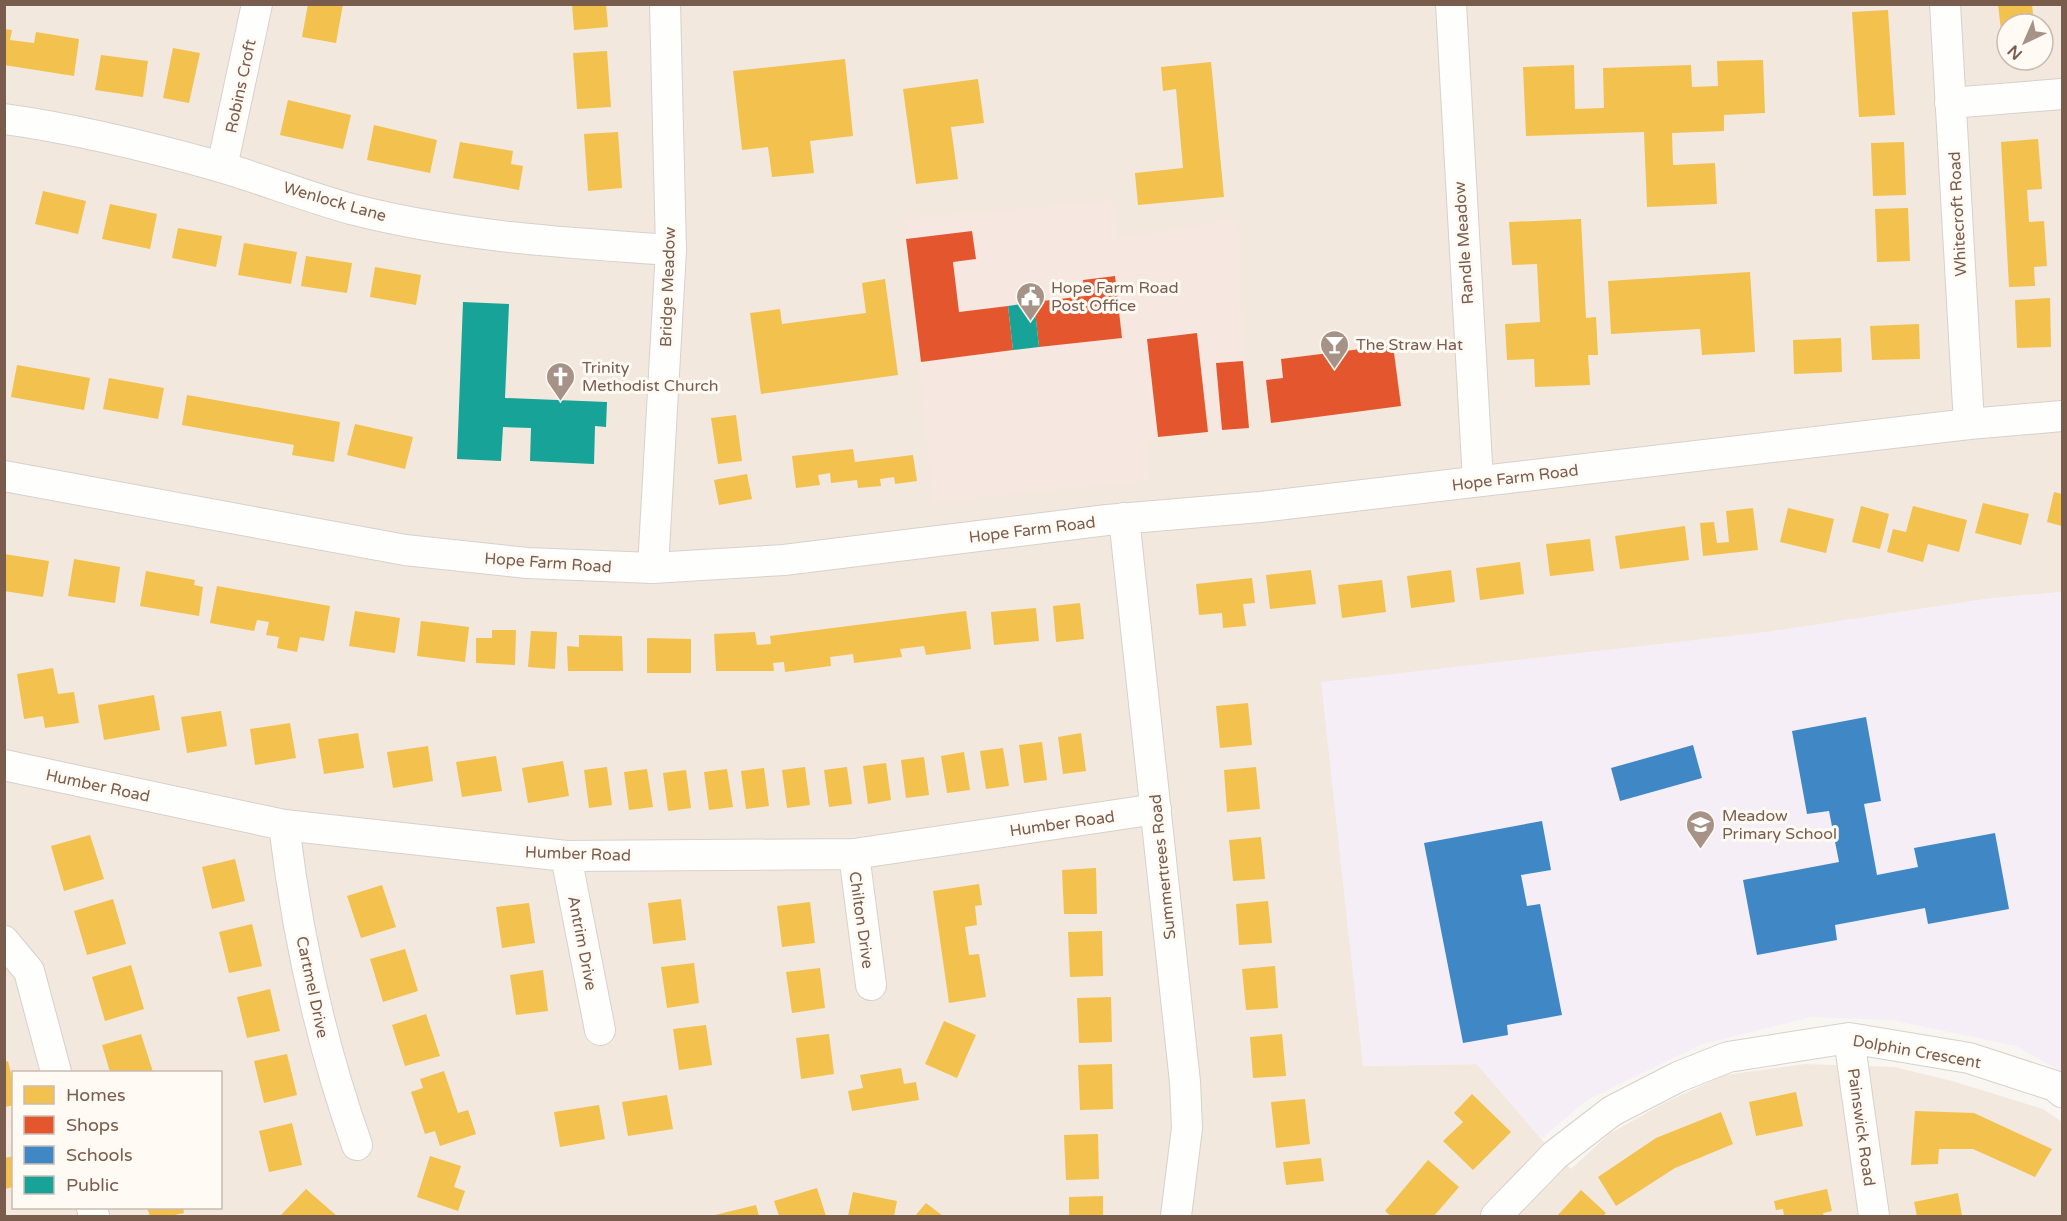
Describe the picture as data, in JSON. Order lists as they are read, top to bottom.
{
  "streets": {
    "street": [
      "Robins Croft",
      "Wenlock Lane",
      "Whitecroft Road",
      "Randle Meadow",
      "Bridge Meadow",
      "Hope Farm Road",
      "Humber Road",
      "Summertrees Road",
      "Chilton Drive",
      "Antrim Drive",
      "Cartmel Drive",
      "Dolphin Crescent",
      "Painswick Road"
    ]
  },
  "crossings": [
    ["Robins Croft", "Wenlock Lane"],
    ["Wenlock Lane", "Bridge Meadow"],
    ["Whitecroft Road", "Hope Farm Road"],
    ["Randle Meadow", "Hope Farm Road"],
    ["Bridge Meadow", "Hope Farm Road"],
    ["Hope Farm Road", "Summertrees Road"],
    ["Humber Road", "Summertrees Road"],
    ["Humber Road", "Chilton Drive"],
    ["Humber Road", "Antrim Drive"],
    ["Humber Road", "Cartmel Drive"],
    ["Dolphin Crescent", "Painswick Road"]
  ],
  "places": {
    "public building": ["Hope Farm Road Post Office"],
    "bar": ["The Straw Hat"],
    "church": ["Trinity Methodist Church"],
    "school or university": ["Meadow Primary School"]
  },
  "legend": [
    "Homes",
    "Shops",
    "Schools",
    "Public"
  ],
  "north": "bottom left"
}
